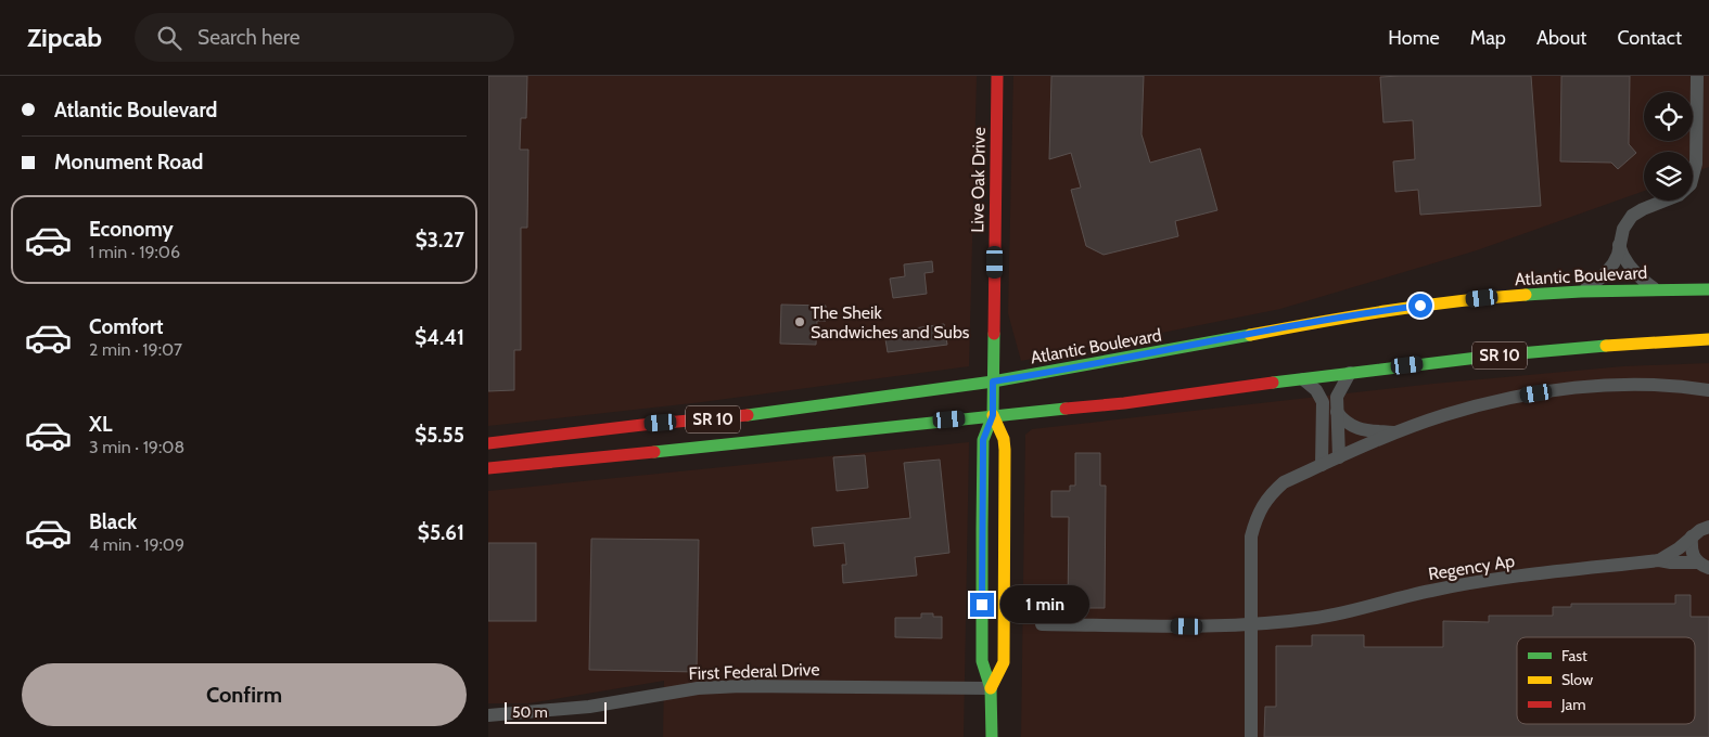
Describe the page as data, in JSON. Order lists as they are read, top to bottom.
{
  "streets": {
    "main road": ["Live Oak Drive", "Atlantic Boulevard", "SR 10"],
    "street": ["Regency Ap", "First Federal Drive"]
  },
  "crossings": [
    ["Live Oak Drive", "Atlantic Boulevard"],
    ["Live Oak Drive", "SR 10"]
  ],
  "places": ["The Sheik Sandwiches and Subs"],
  "legend": ["Fast", "Slow", "Jam"],
  "scale_bar": "50 m",
  "page": {
    "header": "Zipcab",
    "search": "Search here",
    "nav": [
      "Home",
      "Map",
      "About",
      "Contact"
    ],
    "banner": ["Atlantic Boulevard", "Monument Road"],
    "list": [
      {
        "name": "Economy",
        "note": "1 min · 19:06",
        "value": "$3.27"
      },
      {
        "name": "Comfort",
        "note": "2 min · 19:07",
        "value": "$4.41"
      },
      {
        "name": "XL",
        "note": "3 min · 19:08",
        "value": "$5.55"
      },
      {
        "name": "Black",
        "note": "4 min · 19:09",
        "value": "$5.61"
      }
    ],
    "bubble": "1 min",
    "buttons": "Confirm",
    "scale": "50 m"
  }
}
